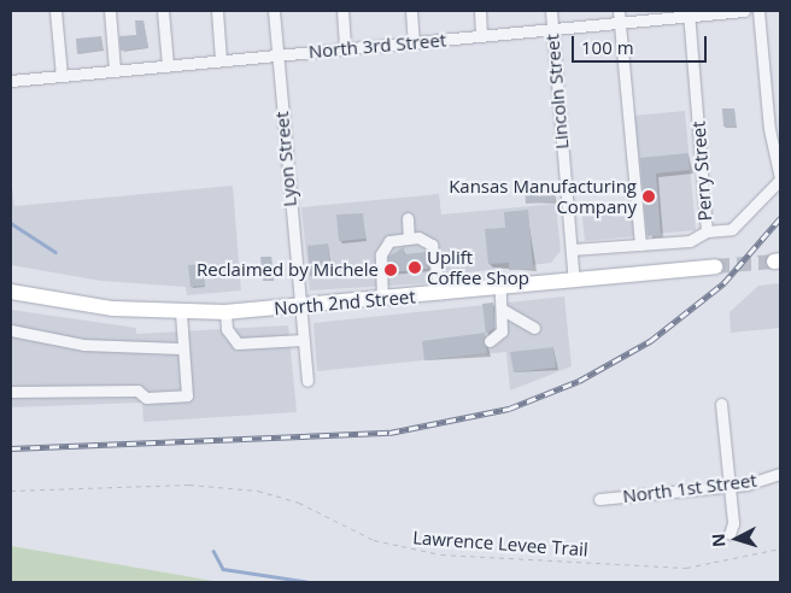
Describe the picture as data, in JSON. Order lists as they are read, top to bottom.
{
  "streets": {
    "highway": ["North 2nd Street"],
    "street": [
      "North 3rd Street",
      "Lincoln Street",
      "Lyon Street",
      "Perry Street",
      "North 1st Street"
    ],
    "path": ["Lawrence Levee Trail"]
  },
  "crossings": [
    ["North 3rd Street", "Lincoln Street"],
    ["North 3rd Street", "Lyon Street"],
    ["North 3rd Street", "Perry Street"],
    ["Lincoln Street", "Perry Street"],
    ["Lincoln Street", "North 2nd Street"],
    ["Lyon Street", "North 2nd Street"]
  ],
  "places": ["Kansas Manufacturing Company", "Uplift Coffee Shop", "Reclaimed by Michele"],
  "scale_bar": "100 m",
  "north": "left"
}
